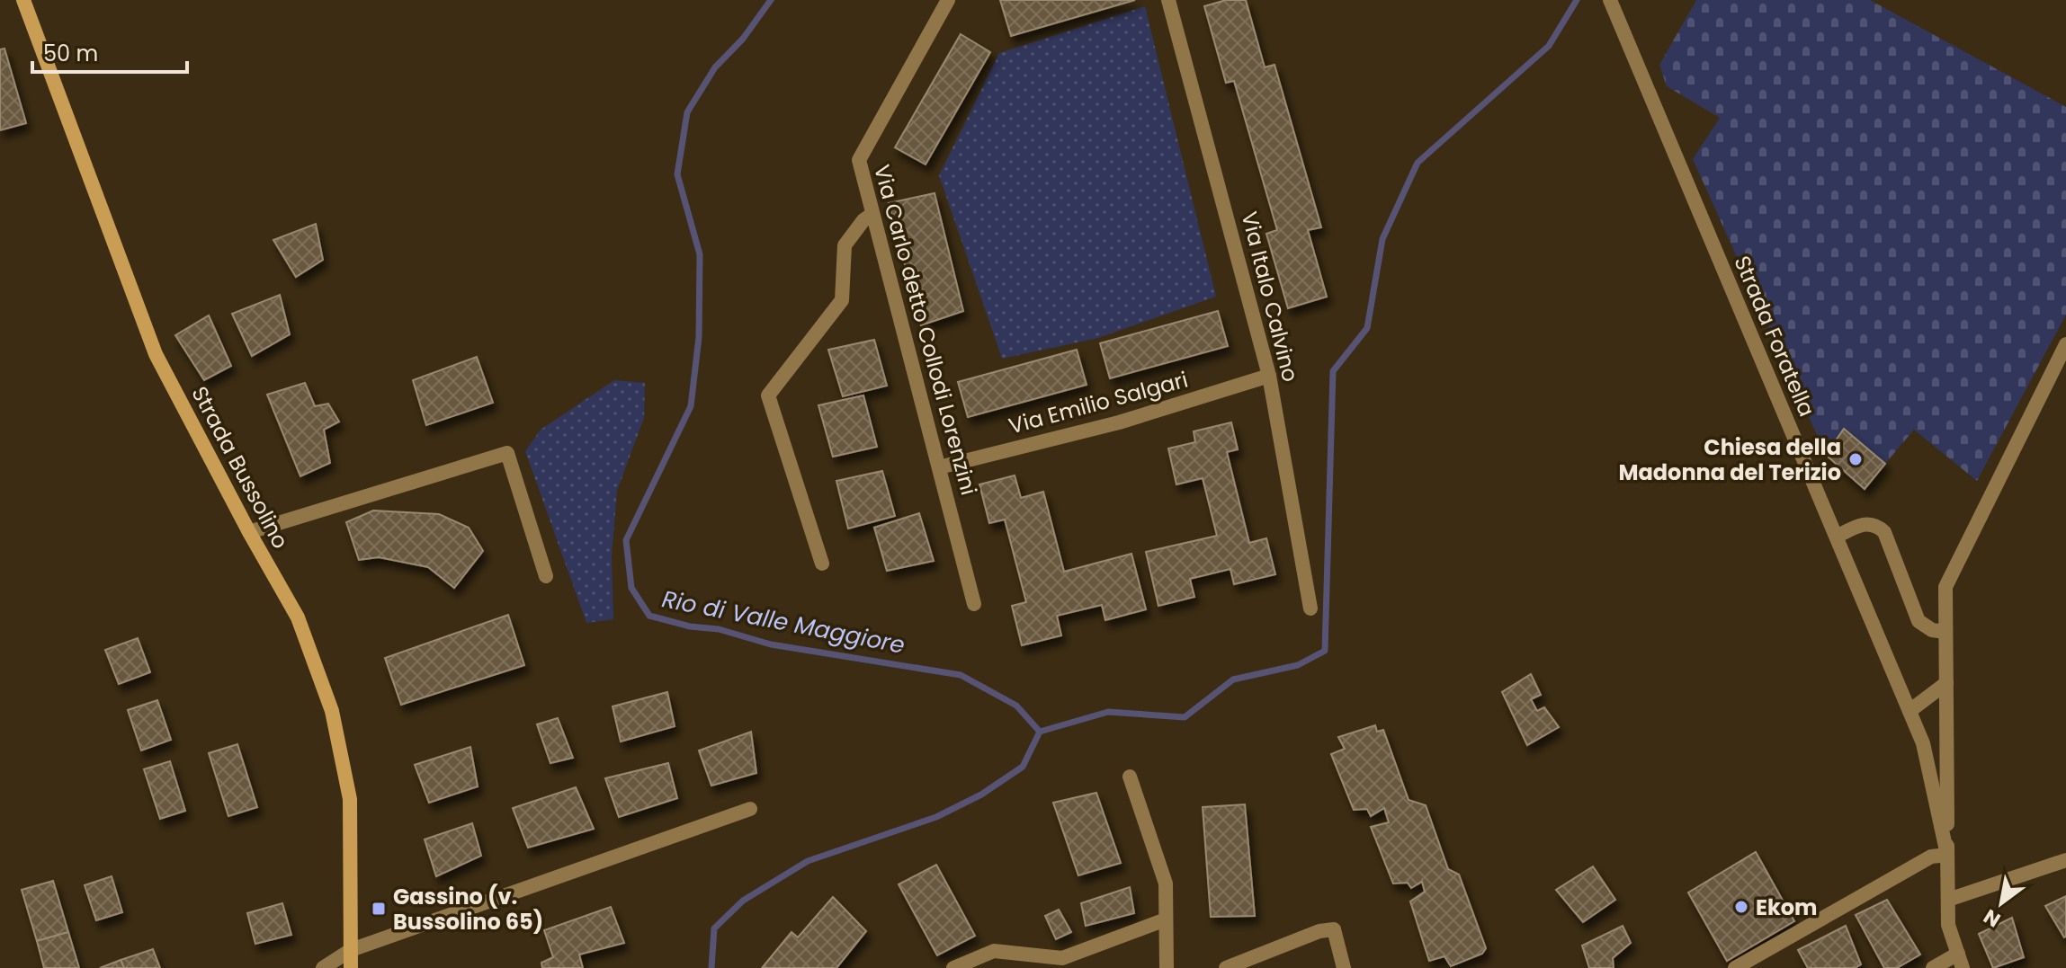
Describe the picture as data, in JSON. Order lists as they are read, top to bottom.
{
  "streets": {
    "street": [
      "Via Italo Calvino",
      "Via Carlo detto Collodi Lorenzini",
      "Strada Foratella",
      "Via Emilio Salgari",
      "Strada Bussolino"
    ]
  },
  "crossings": [
    ["Via Italo Calvino", "Via Emilio Salgari"],
    ["Via Carlo detto Collodi Lorenzini", "Via Emilio Salgari"]
  ],
  "water": ["Rio di Valle Maggiore"],
  "places": {
    "other": ["Chiesa della Madonna del Terizio", "Ekom"],
    "transit": ["Gassino (v. Bussolino 65)"]
  },
  "scale_bar": "50 m",
  "north": "bottom left"
}
